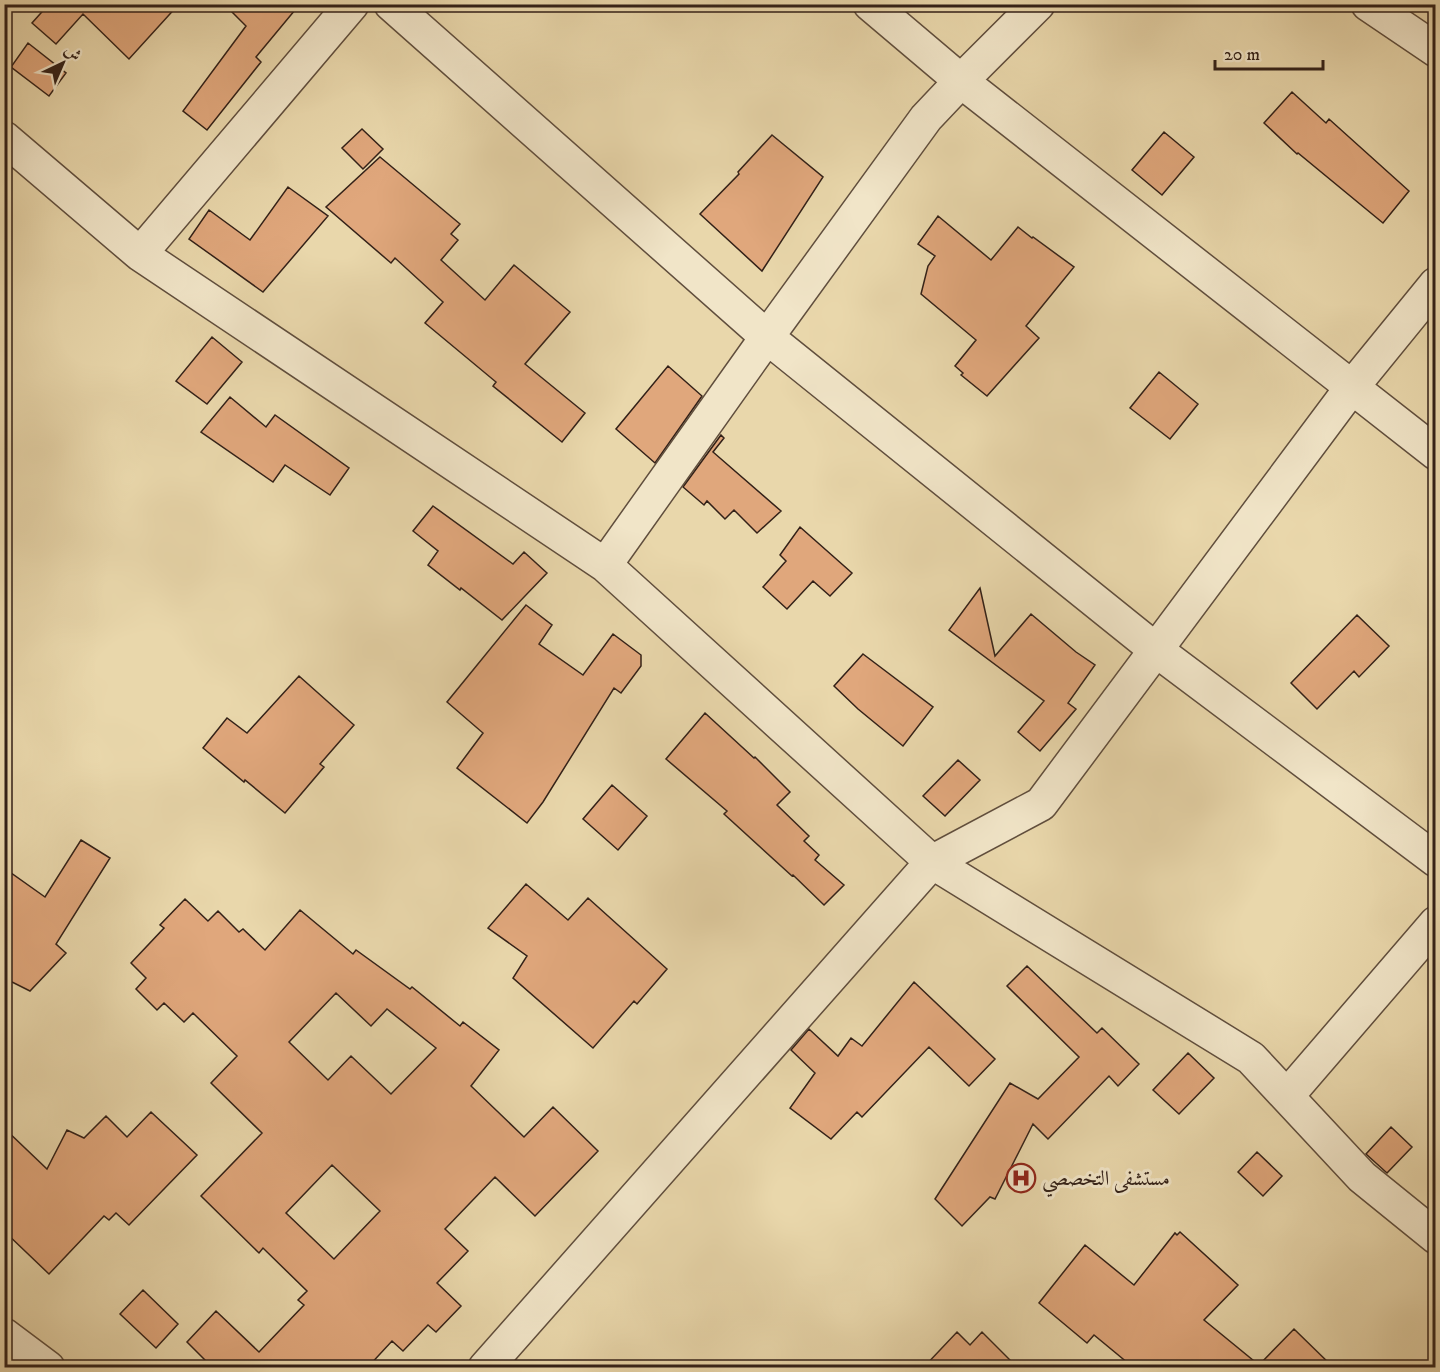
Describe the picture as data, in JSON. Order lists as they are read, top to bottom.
{
  "places": {
    "hospital": ["مستشفى التخصصي"]
  },
  "scale_bar": "20 m",
  "north": "top right"
}
